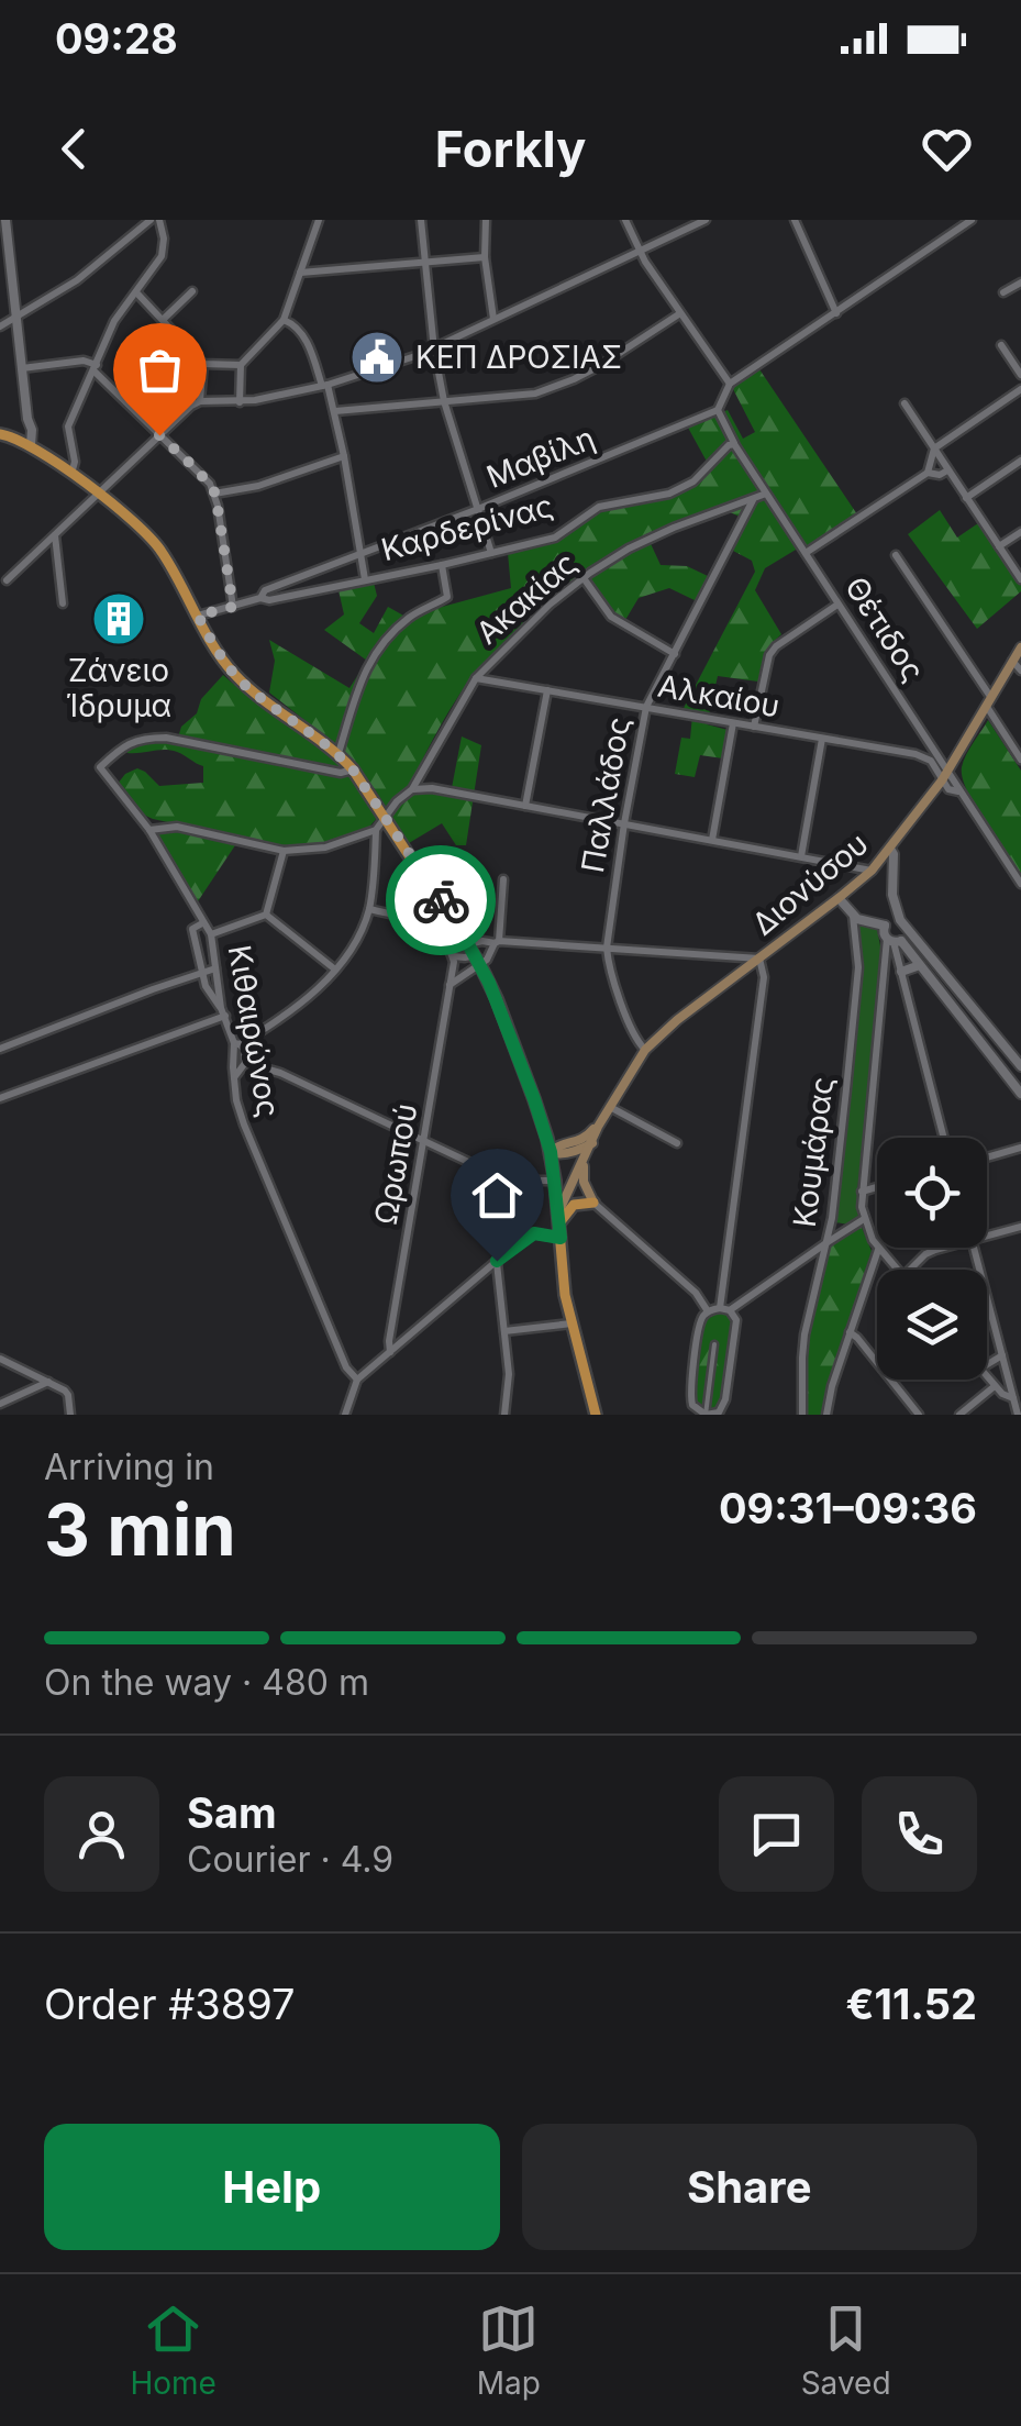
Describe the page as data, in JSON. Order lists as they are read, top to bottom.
{
  "streets": {
    "main road": ["Διονύσου"],
    "street": [
      "Μαβίλη",
      "Καρδερίνας",
      "Ακακίας",
      "Θέτιδος",
      "Αλκαίου",
      "Παλλάδος",
      "Κιθαιρώνος",
      "Κουμάρας",
      "Ωρωπού"
    ]
  },
  "crossings": [
    ["Μαβίλη", "Καρδερίνας"],
    ["Ακακίας", "Θέτιδος"],
    ["Ακακίας", "Αλκαίου"],
    ["Ακακίας", "Παλλάδος"],
    ["Θέτιδος", "Διονύσου"],
    ["Αλκαίου", "Παλλάδος"],
    ["Παλλάδος", "Διονύσου"]
  ],
  "places": {
    "public building": ["ΚΕΠ ΔΡΟΣΙΑΣ"],
    "building": ["Ζάνειο Ίδρυμα"]
  },
  "page": {
    "status": "09:28",
    "header": "Forkly",
    "heading": ["3 min", "Arriving in", "09:31–09:36"],
    "panel": [
      "Sam",
      "Courier · 4.9",
      "Order #3897",
      "€11.52"
    ],
    "bar": "On the way · 480 m",
    "buttons": ["Help", "Share"],
    "tabs": ["Home", "Map", "Saved"]
  }
}
